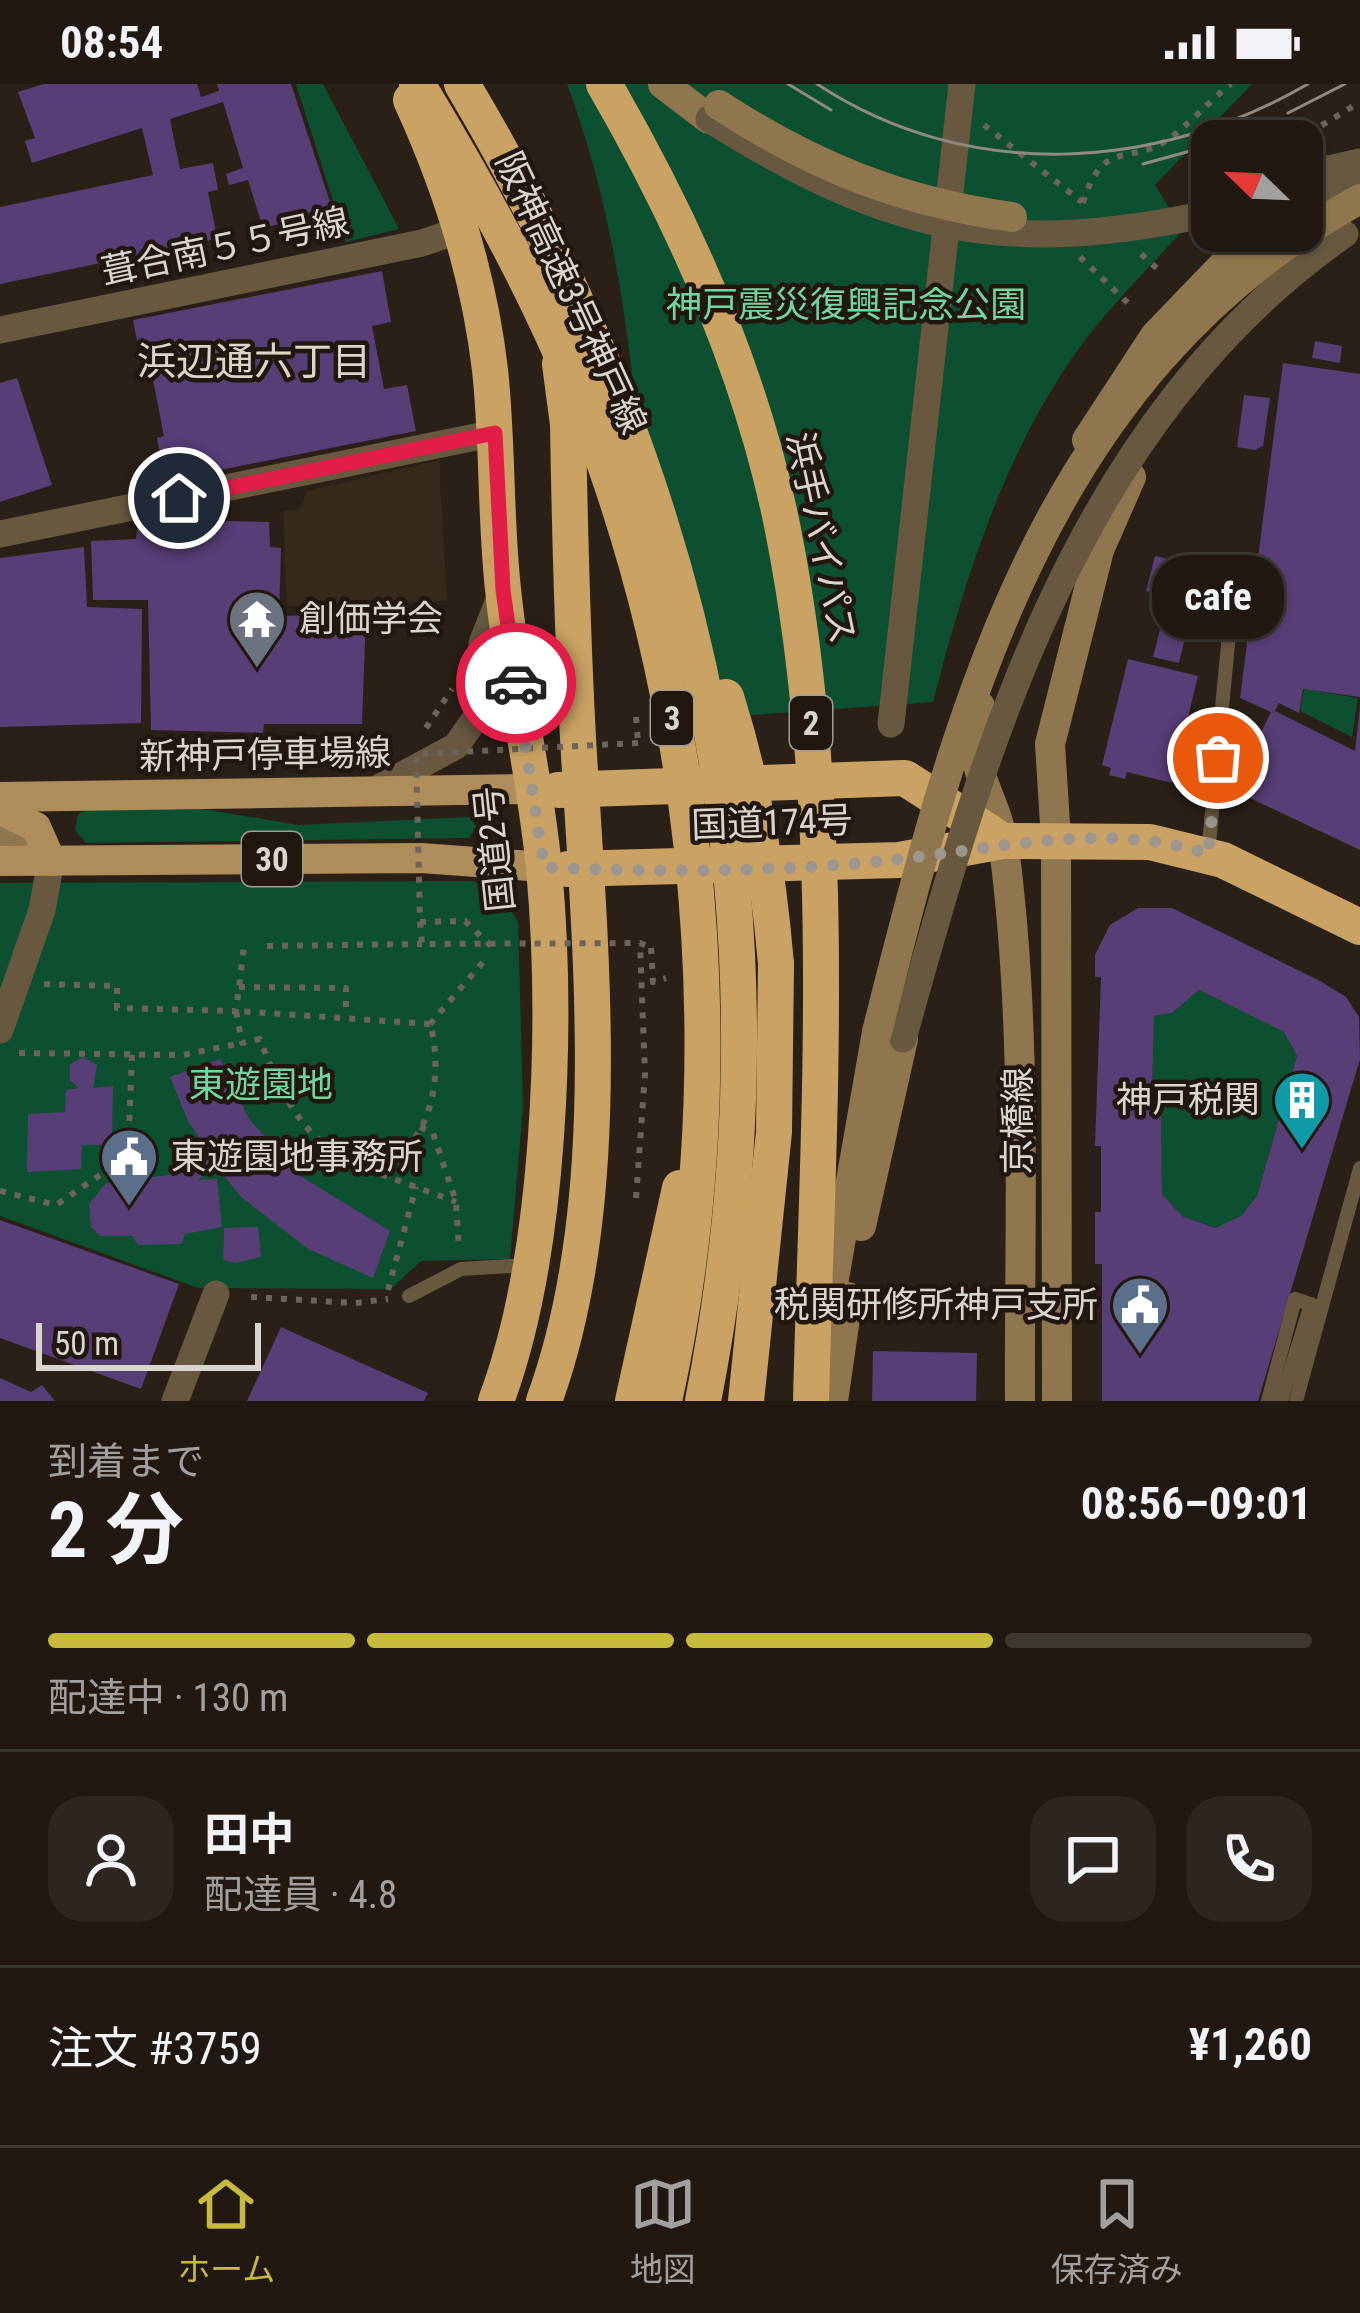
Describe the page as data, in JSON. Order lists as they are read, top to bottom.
{
  "streets": {
    "highway": [
      "阪神高速3号神戸線",
      "浜手バイパス",
      "3",
      "2",
      "国道174号",
      "国道2号"
    ],
    "main road": ["新神戸停車場線", "30"],
    "street": ["葺合南５５号線", "京橋線"]
  },
  "crossings": [
    ["葺合南５５号線", "国道2号"],
    ["阪神高速3号神戸線", "3"],
    ["新神戸停車場線", "国道174号"],
    ["新神戸停車場線", "国道2号"],
    ["国道174号", "国道2号"],
    ["国道174号", "30"],
    ["国道174号", "京橋線"],
    ["国道2号", "30"]
  ],
  "districts": ["浜辺通六丁目"],
  "parks": ["神戸震災復興記念公園", "東遊園地"],
  "places": {
    "temple": ["創価学会"],
    "other": ["cafe"],
    "building": ["神戸税関"],
    "public building": ["東遊園地事務所", "税関研修所神戸支所"]
  },
  "scale_bar": "50 m",
  "north": "top left",
  "page": {
    "status": "08:54",
    "bubble": "cafe",
    "scale": "50 m",
    "heading": ["2 分", "到着まで", "08:56–09:01"],
    "panel": [
      "田中",
      "配達員 · 4.8",
      "注文 #3759",
      "¥1,260"
    ],
    "bar": "配達中 · 130 m",
    "tabs": ["ホーム", "地図", "保存済み"]
  }
}
